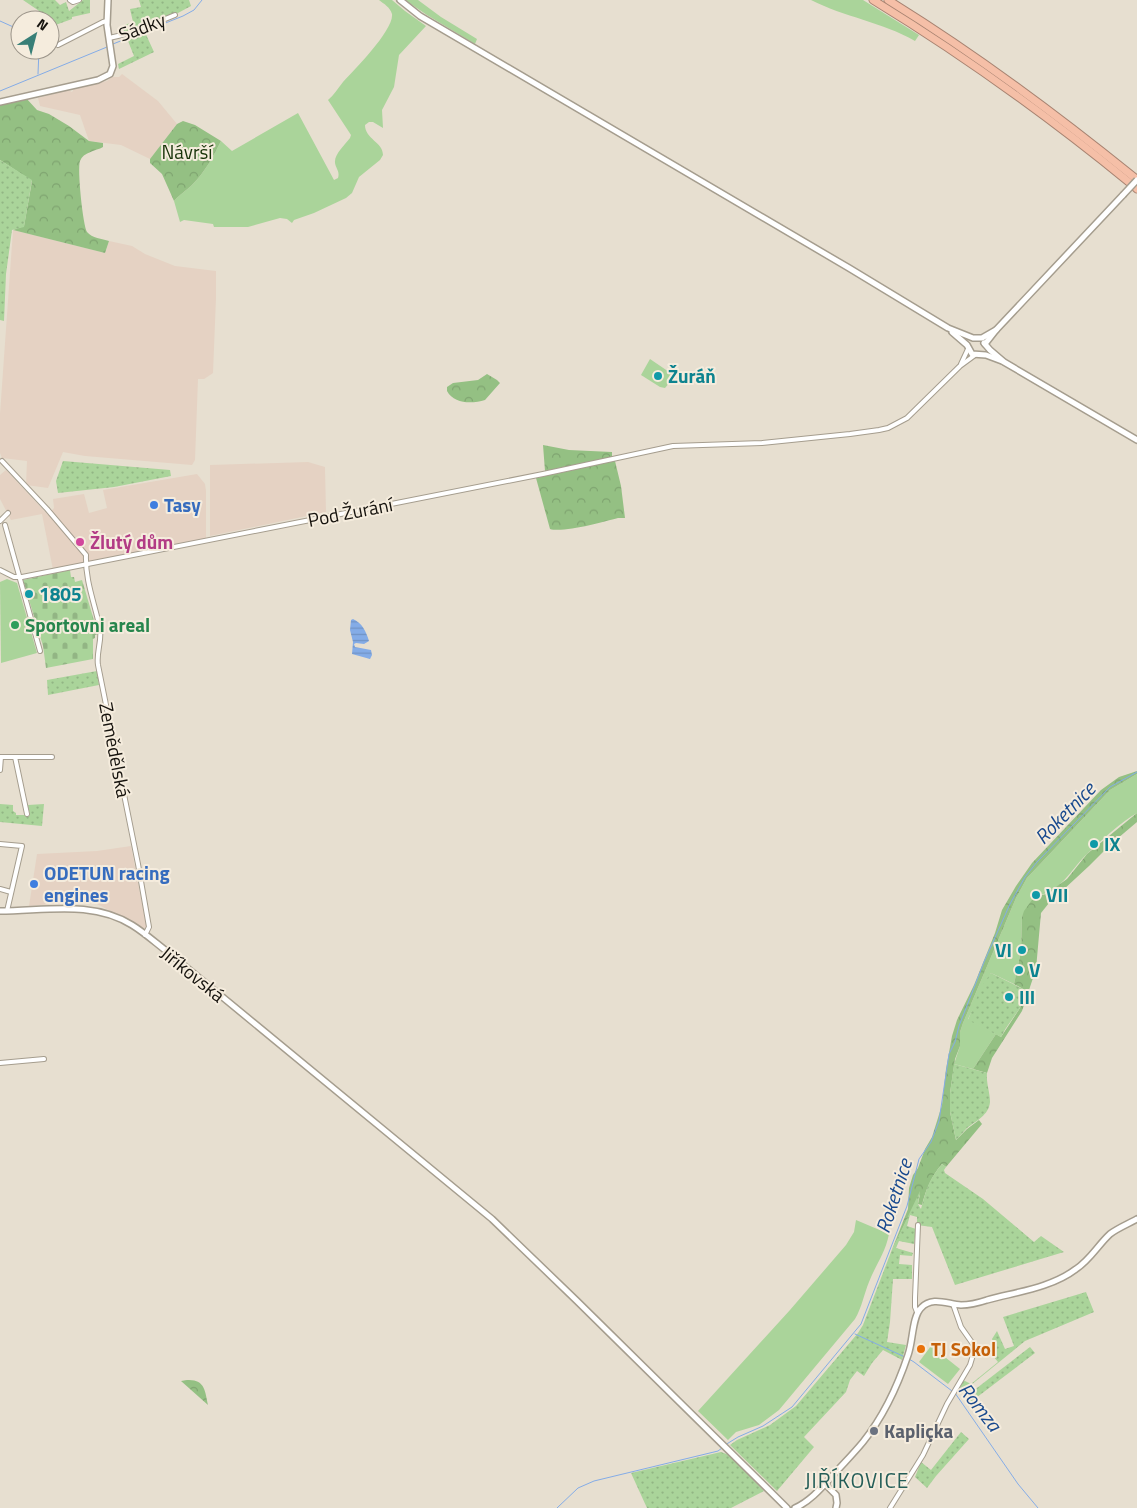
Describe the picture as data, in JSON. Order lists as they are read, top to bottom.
{
  "streets": {
    "street": [
      "Sádky",
      "Pod Žurání",
      "Zemědělská",
      "Jiříkovská"
    ]
  },
  "crossings": [
    ["Pod Žurání", "Zemědělská"],
    ["Zemědělská", "Jiříkovská"]
  ],
  "districts": ["JIŘÍKOVICE"],
  "water": ["Roketnice", "Romza"],
  "parks": ["Návrší"],
  "places": [
    "Žuráň",
    "Tasy",
    "Žlutý dům",
    "1805",
    "Sportovni areal",
    "IX",
    "ODETUN racing engines",
    "VII",
    "VI",
    "V",
    "III",
    "TJ Sokol",
    "Kapliçka"
  ],
  "north": "top right"
}
